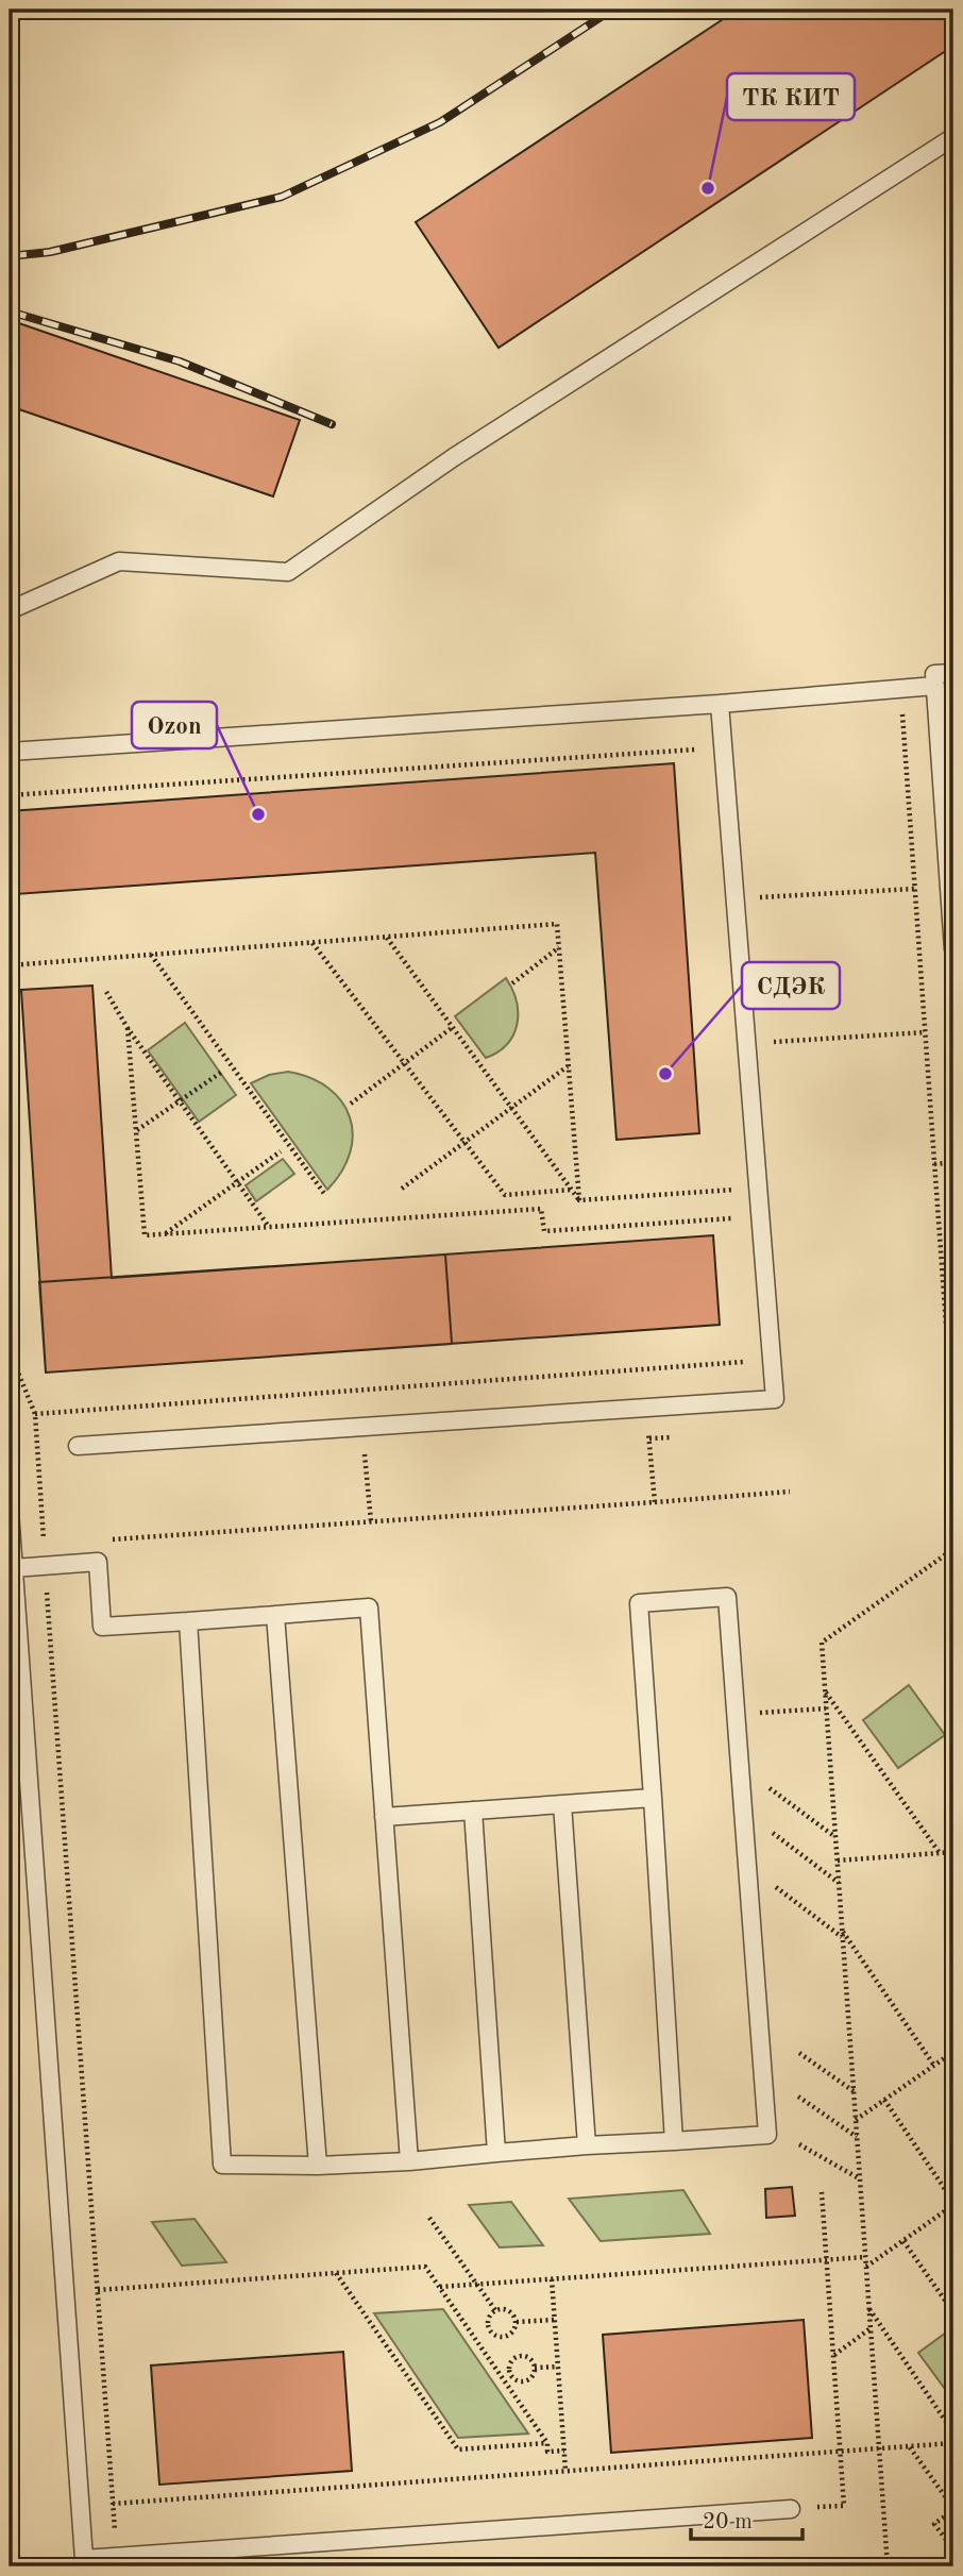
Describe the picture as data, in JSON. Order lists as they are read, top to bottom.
{
  "places": ["ТК КИТ", "Ozon", "СДЭК"],
  "scale_bar": "20 m"
}
